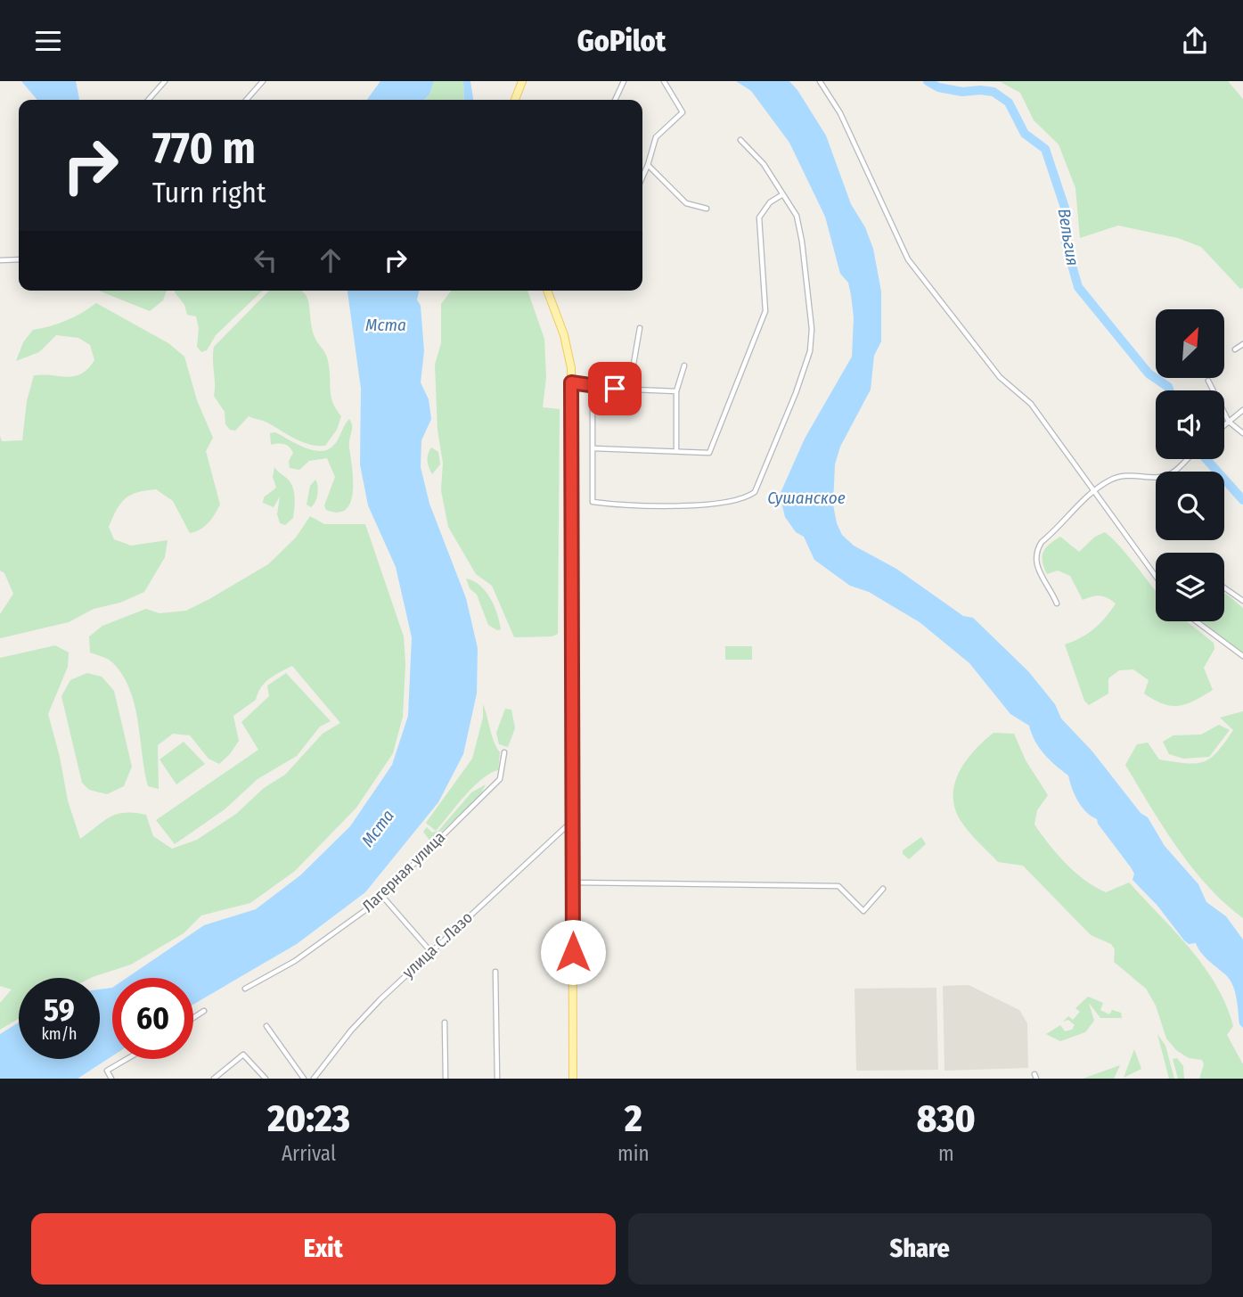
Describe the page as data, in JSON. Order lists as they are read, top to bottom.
{
  "streets": {
    "street": ["Лагерная улица", "улица С.Лазо"]
  },
  "water": ["Вельгия", "Мста", "Сушанское"],
  "north": "top right",
  "page": {
    "header": "GoPilot",
    "turn": ["770 m", "Turn right"],
    "speed": "59 km/h",
    "limit": "60",
    "eta": [
      "20:23",
      "Arrival",
      "2",
      "min",
      "830",
      "m"
    ],
    "buttons": ["Exit", "Share"]
  }
}
